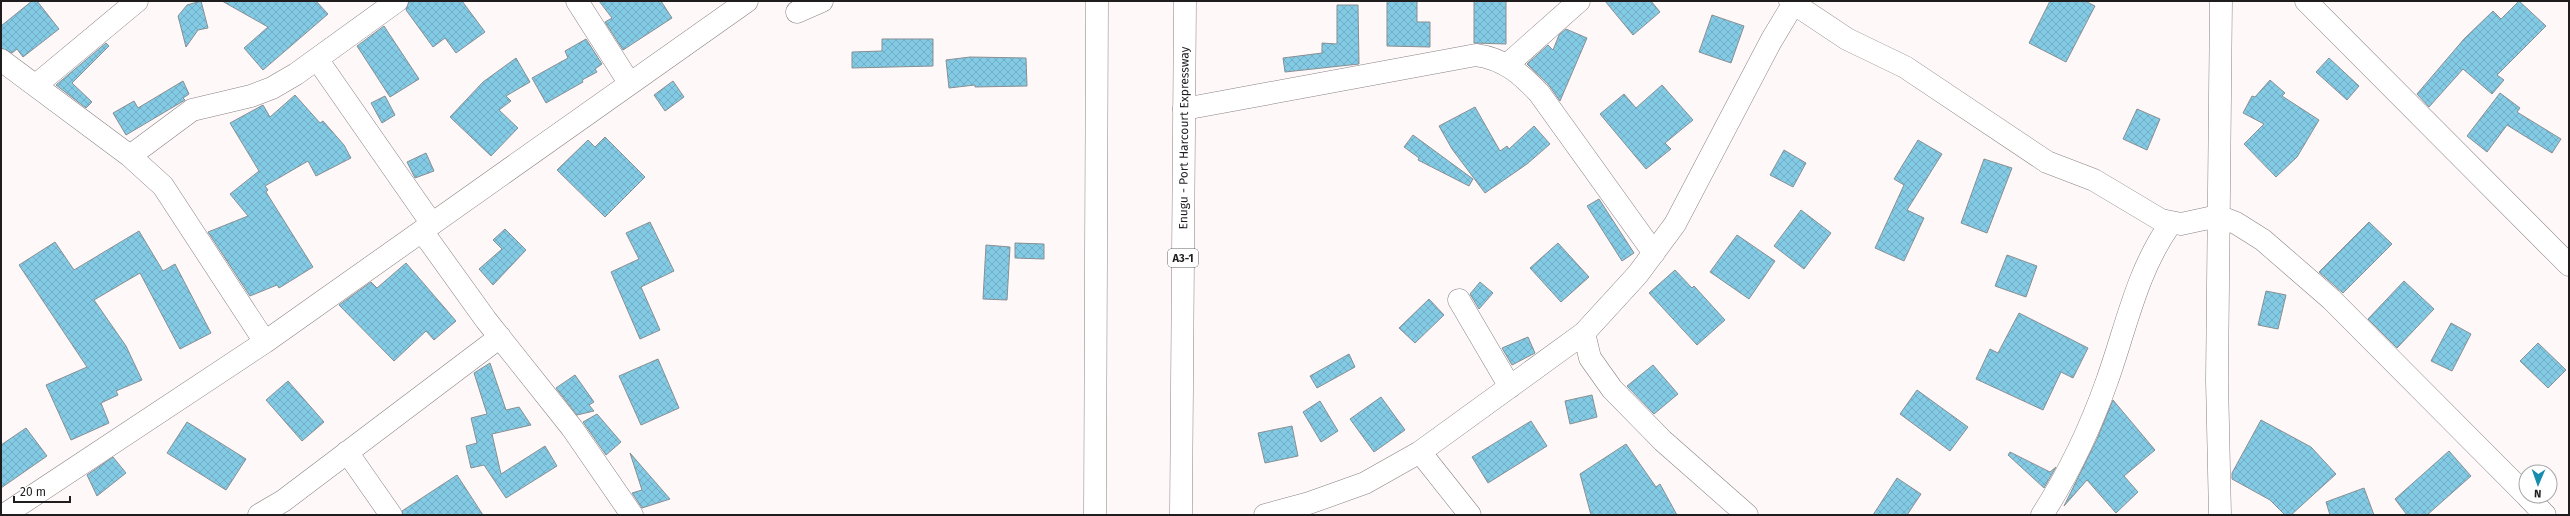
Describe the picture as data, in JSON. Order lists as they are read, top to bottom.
{
  "streets": {
    "main road": ["Enugu - Port Harcourt Expressway", "A3-1"]
  },
  "scale_bar": "20 m",
  "north": "bottom"
}
